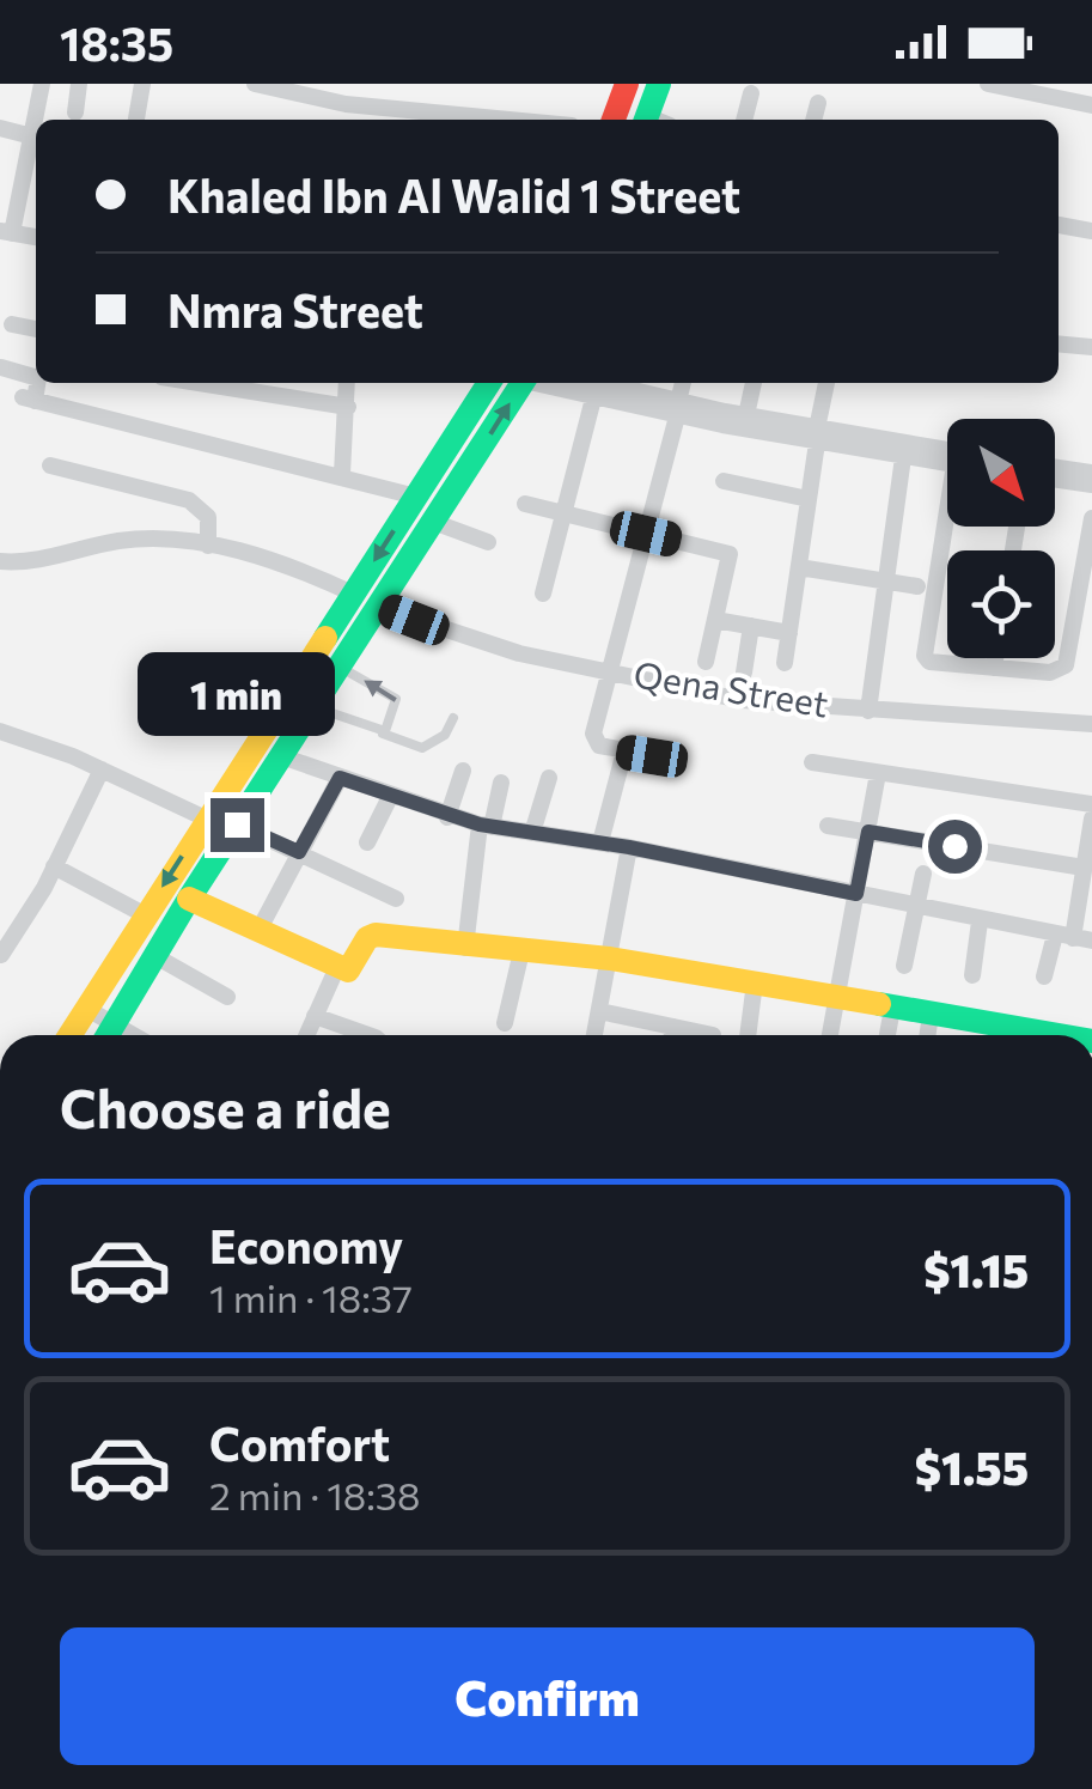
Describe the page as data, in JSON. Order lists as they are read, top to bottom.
{
  "streets": {
    "street": ["Qena Street"]
  },
  "north": "bottom right",
  "page": {
    "status": "18:35",
    "banner": ["Khaled Ibn Al Walid 1 Street", "Nmra Street"],
    "bubble": "1 min",
    "heading": "Choose a ride",
    "list": [
      {
        "name": "Economy",
        "note": "1 min · 18:37",
        "value": "$1.15"
      },
      {
        "name": "Comfort",
        "note": "2 min · 18:38",
        "value": "$1.55"
      }
    ],
    "buttons": "Confirm"
  }
}
